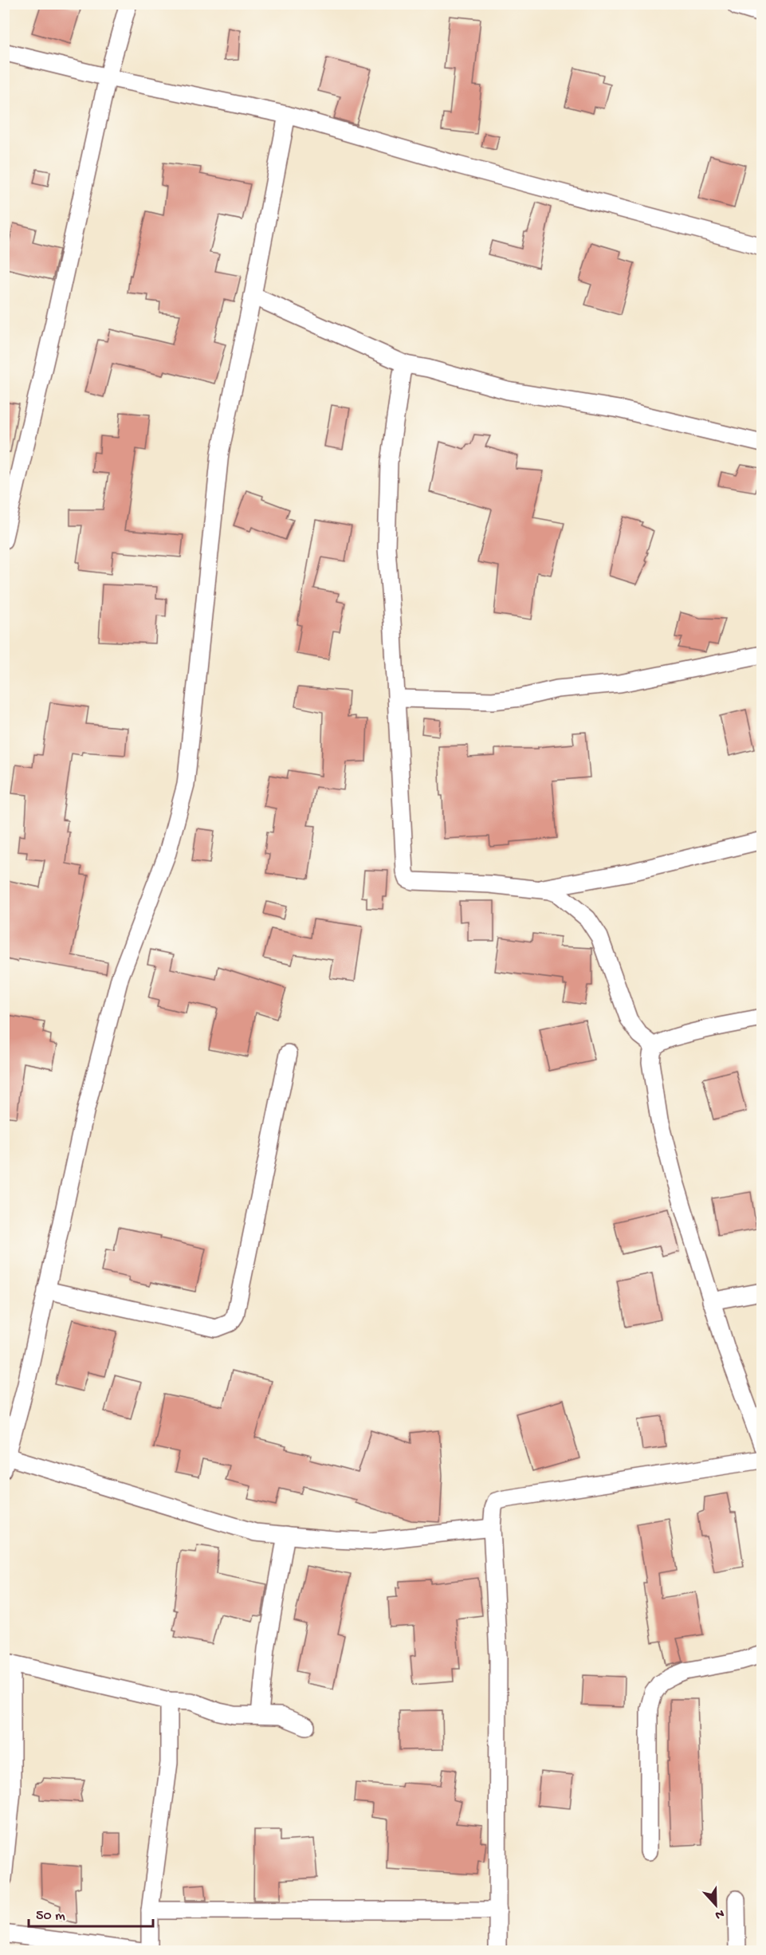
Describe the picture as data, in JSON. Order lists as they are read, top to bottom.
{
  "scale_bar": "50 m",
  "north": "bottom"
}
